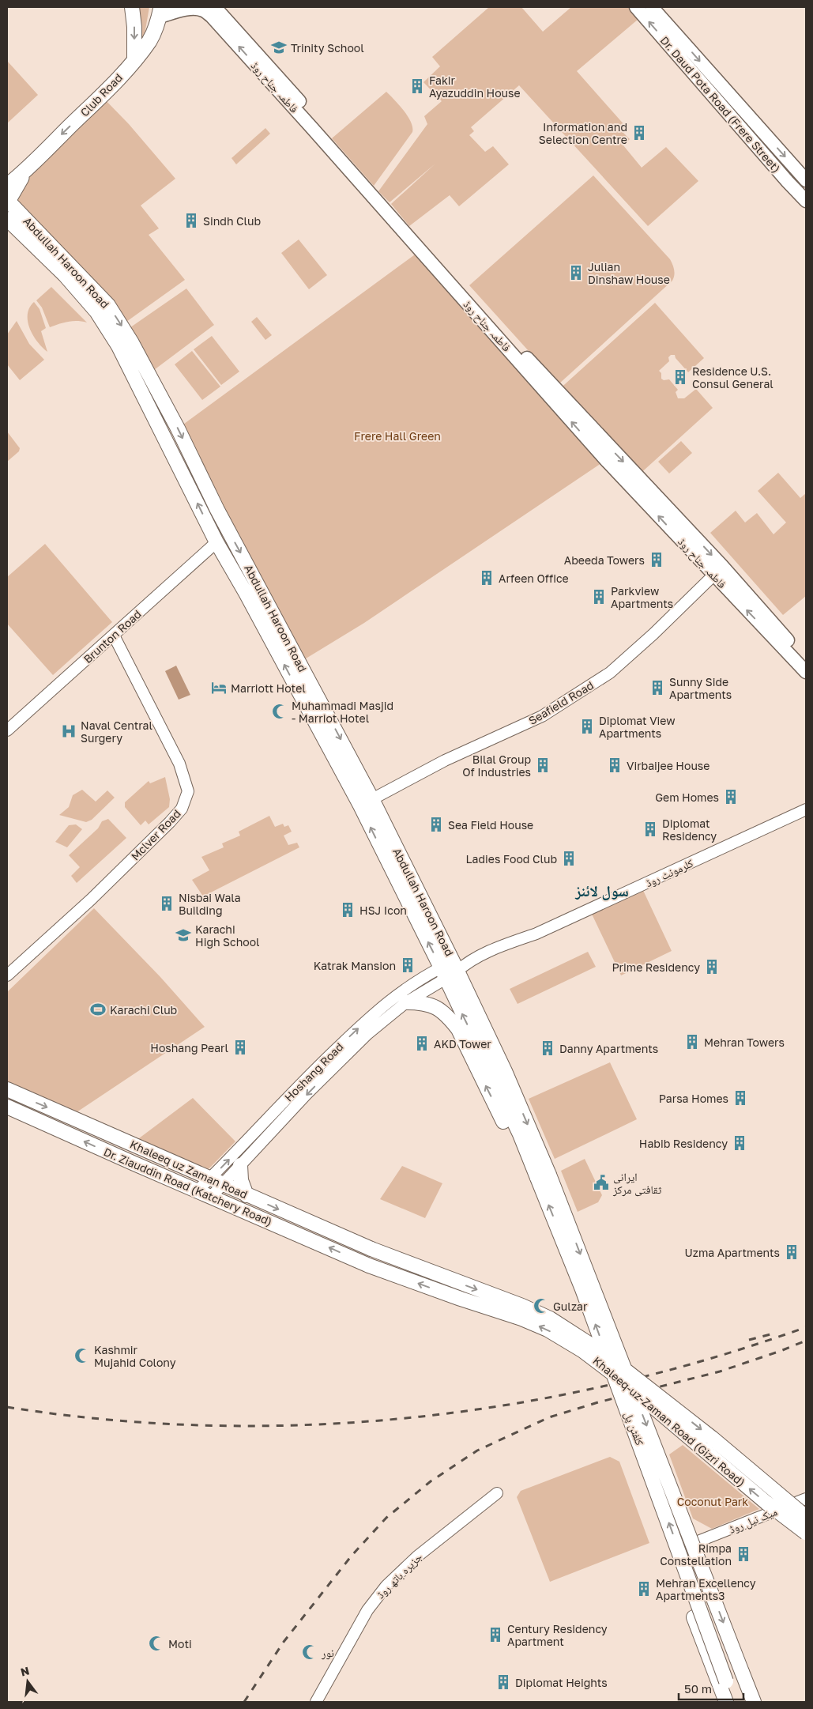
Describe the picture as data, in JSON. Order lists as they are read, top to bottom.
{
  "streets": {
    "highway": ["Club Road"],
    "main road": [
      "فاطمہ جناح روڈ",
      "Dr. Daud Pota Road (Frere Street)",
      "Abdullah Haroon Road",
      "Khaleeq uz Zaman Road",
      "Dr. Ziauddin Road (Katchery Road)",
      "Khaleeq-uz-Zaman Road (Gizri Road)",
      "کلفٹن پل"
    ],
    "street": [
      "Brunton Road",
      "Seafield Road",
      "Mclver Road",
      "کلرمونٹ روڈ",
      "Hoshang Road",
      "میک نیل روڈ",
      "جزیرہ باتھ روڈ"
    ]
  },
  "crossings": [
    ["فاطمہ جناح روڈ", "Club Road"],
    ["فاطمہ جناح روڈ", "Seafield Road"],
    ["Abdullah Haroon Road", "Brunton Road"],
    ["Abdullah Haroon Road", "Seafield Road"],
    ["Abdullah Haroon Road", "کلرمونٹ روڈ"],
    ["Abdullah Haroon Road", "Hoshang Road"],
    ["Abdullah Haroon Road", "کلفٹن پل"],
    ["Brunton Road", "Mclver Road"],
    ["کلرمونٹ روڈ", "Hoshang Road"],
    ["Hoshang Road", "Khaleeq uz Zaman Road"],
    ["Hoshang Road", "Dr. Ziauddin Road (Katchery Road)"],
    ["Khaleeq uz Zaman Road", "Khaleeq-uz-Zaman Road (Gizri Road)"],
    ["Dr. Ziauddin Road (Katchery Road)", "Khaleeq-uz-Zaman Road (Gizri Road)"]
  ],
  "one_way": ["Club Road", "Khaleeq uz Zaman Road", "Dr. Ziauddin Road (Katchery Road)"],
  "districts": ["سول لائنز"],
  "parks": ["Frere Hall Green", "Coconut Park"],
  "places": {
    "school or university": ["Trinity School", "Karachi High School"],
    "building": [
      "Fakir Ayazuddin House",
      "Information and Selection Centre",
      "Sindh Club",
      "Julian Dinshaw House",
      "Residence U.S. Consul General",
      "Abeeda Towers",
      "Arfeen Office",
      "Parkview Apartments",
      "Sunny Side Apartments",
      "Diplomat View Apartments",
      "Bilal Group Of Industries",
      "Virbaijee House",
      "Gem Homes",
      "Sea Field House",
      "Diplomat Residency",
      "Ladies Food Club",
      "Nisbai Wala Building",
      "HSJ Icon",
      "Katrak Mansion",
      "Prime Residency",
      "Mehran Towers",
      "AKD Tower",
      "Hoshang Pearl",
      "Danny Apartments",
      "Parsa Homes",
      "Habib Residency",
      "Uzma Apartments",
      "Rimpa Constellation",
      "Mehran Excellency Apartments3",
      "Century Residency Apartment",
      "Diplomat Heights"
    ],
    "hotel": ["Marriott Hotel"],
    "mosque": [
      "Muhammadi Masjid - Marriot Hotel",
      "Gulzar",
      "Kashmir Mujahid Colony",
      "Moti",
      "نور"
    ],
    "hospital": ["Naval Central Surgery"],
    "sports": ["Karachi Club"],
    "public building": ["ایرانی ثقافتی مرکز"]
  },
  "scale_bar": "50 m",
  "north": "top"
}
